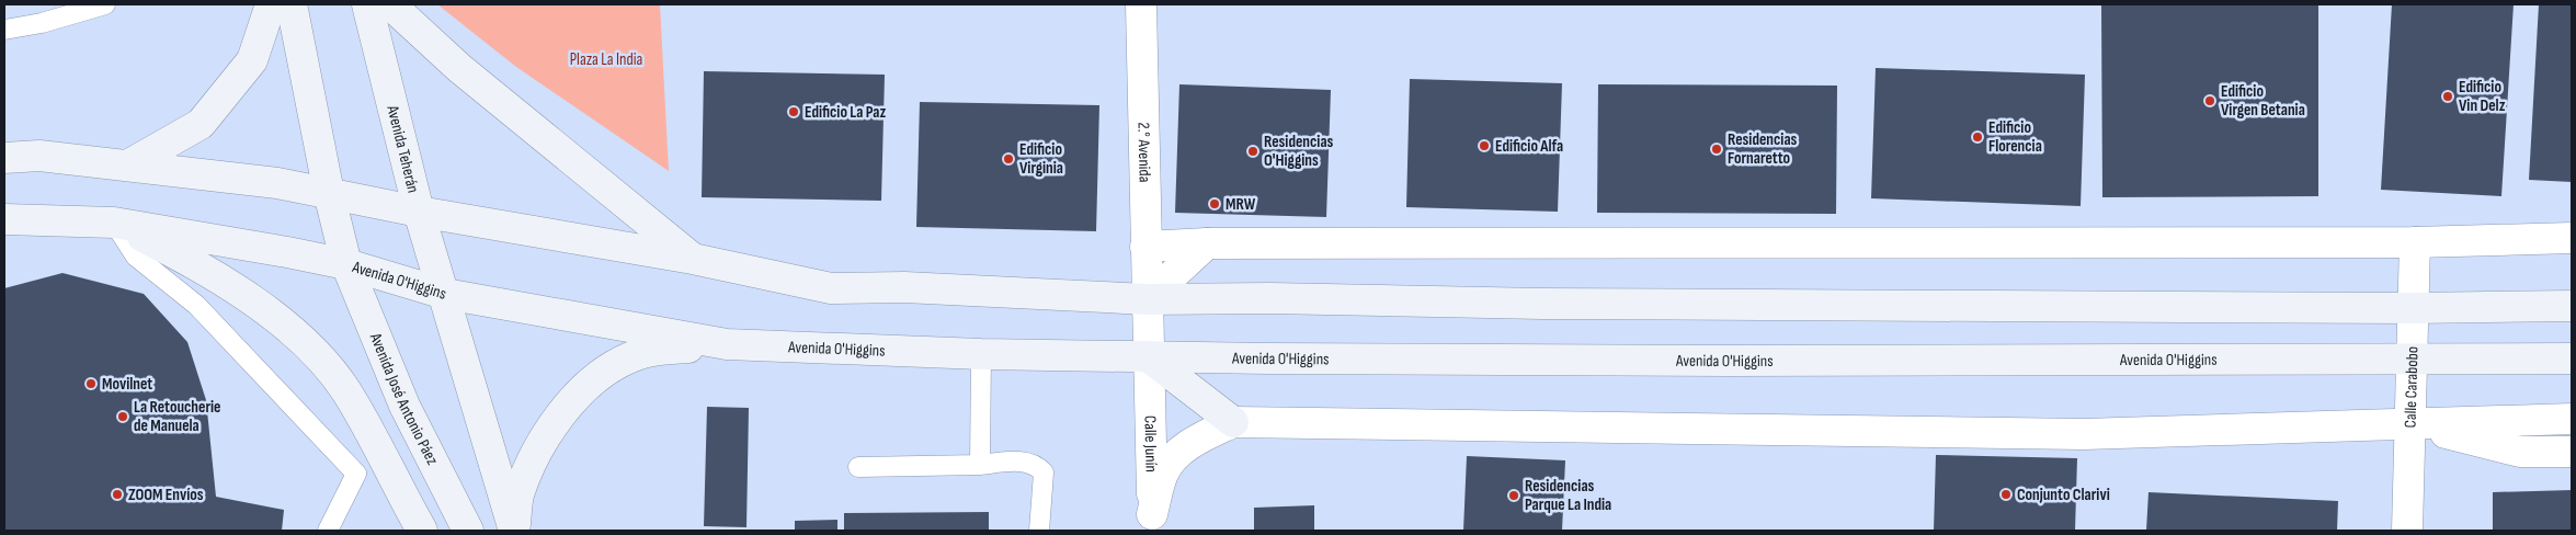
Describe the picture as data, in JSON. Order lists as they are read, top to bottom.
{
  "streets": {
    "main road": ["Avenida Teherán", "Avenida O'Higgins", "Avenida José Antonio Páez"],
    "street": ["2.° Avenida", "Calle Carabobo", "Calle Junín"]
  },
  "crossings": [
    ["Avenida Teherán", "Avenida O'Higgins"],
    ["2.° Avenida", "Calle Junín"],
    ["Avenida O'Higgins", "Calle Carabobo"],
    ["Avenida O'Higgins", "Avenida José Antonio Páez"],
    ["Avenida O'Higgins", "Calle Junín"]
  ],
  "parks": ["Plaza La India"],
  "places": [
    "Edificio Vin Delz",
    "Edificio Virgen Betania",
    "Edificio La Paz",
    "Edificio Florencia",
    "Edificio Alfa",
    "Residencias Fornaretto",
    "Residencias O'Higgins",
    "Edificio Virginia",
    "MRW",
    "Movilnet",
    "La Retoucherie de Manuela",
    "ZOOM Envíos",
    "Conjunto Clarivi",
    "Residencias Parque La India"
  ]
}
